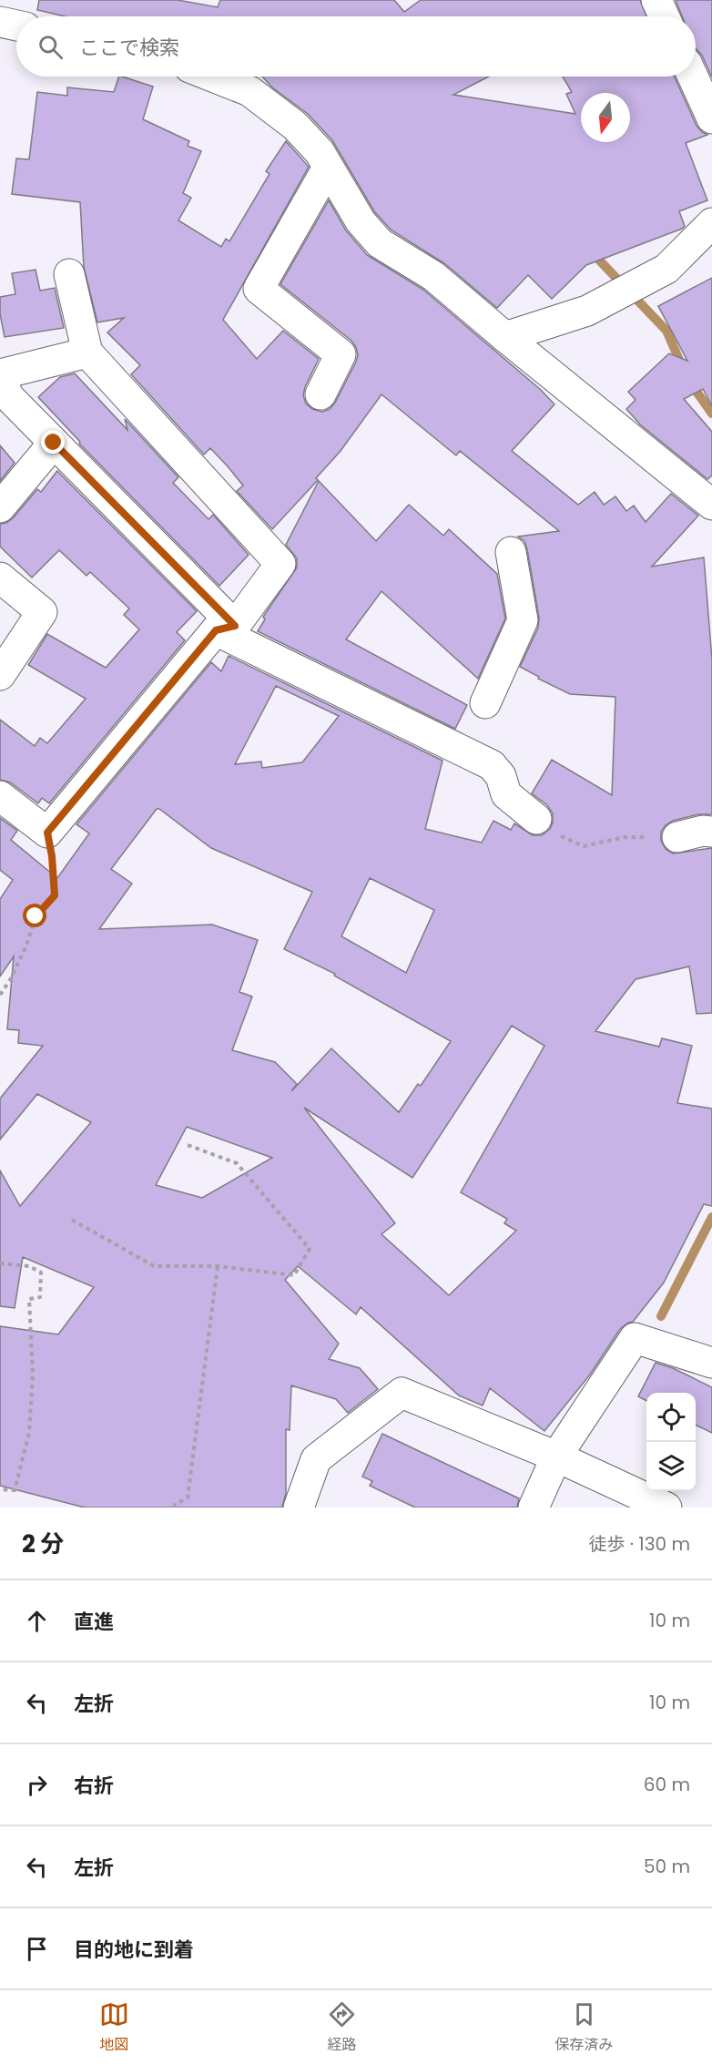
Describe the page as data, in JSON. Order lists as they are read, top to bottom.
{
  "north": "bottom",
  "page": {
    "search": "ここで検索",
    "heading": ["2 分", "徒歩 · 130 m"],
    "list": [
      ["直進", "10 m"],
      ["左折", "10 m"],
      ["右折", "60 m"],
      ["左折", "50 m"],
      "目的地に到着"
    ],
    "nav": ["地図", "経路", "保存済み"]
  }
}
